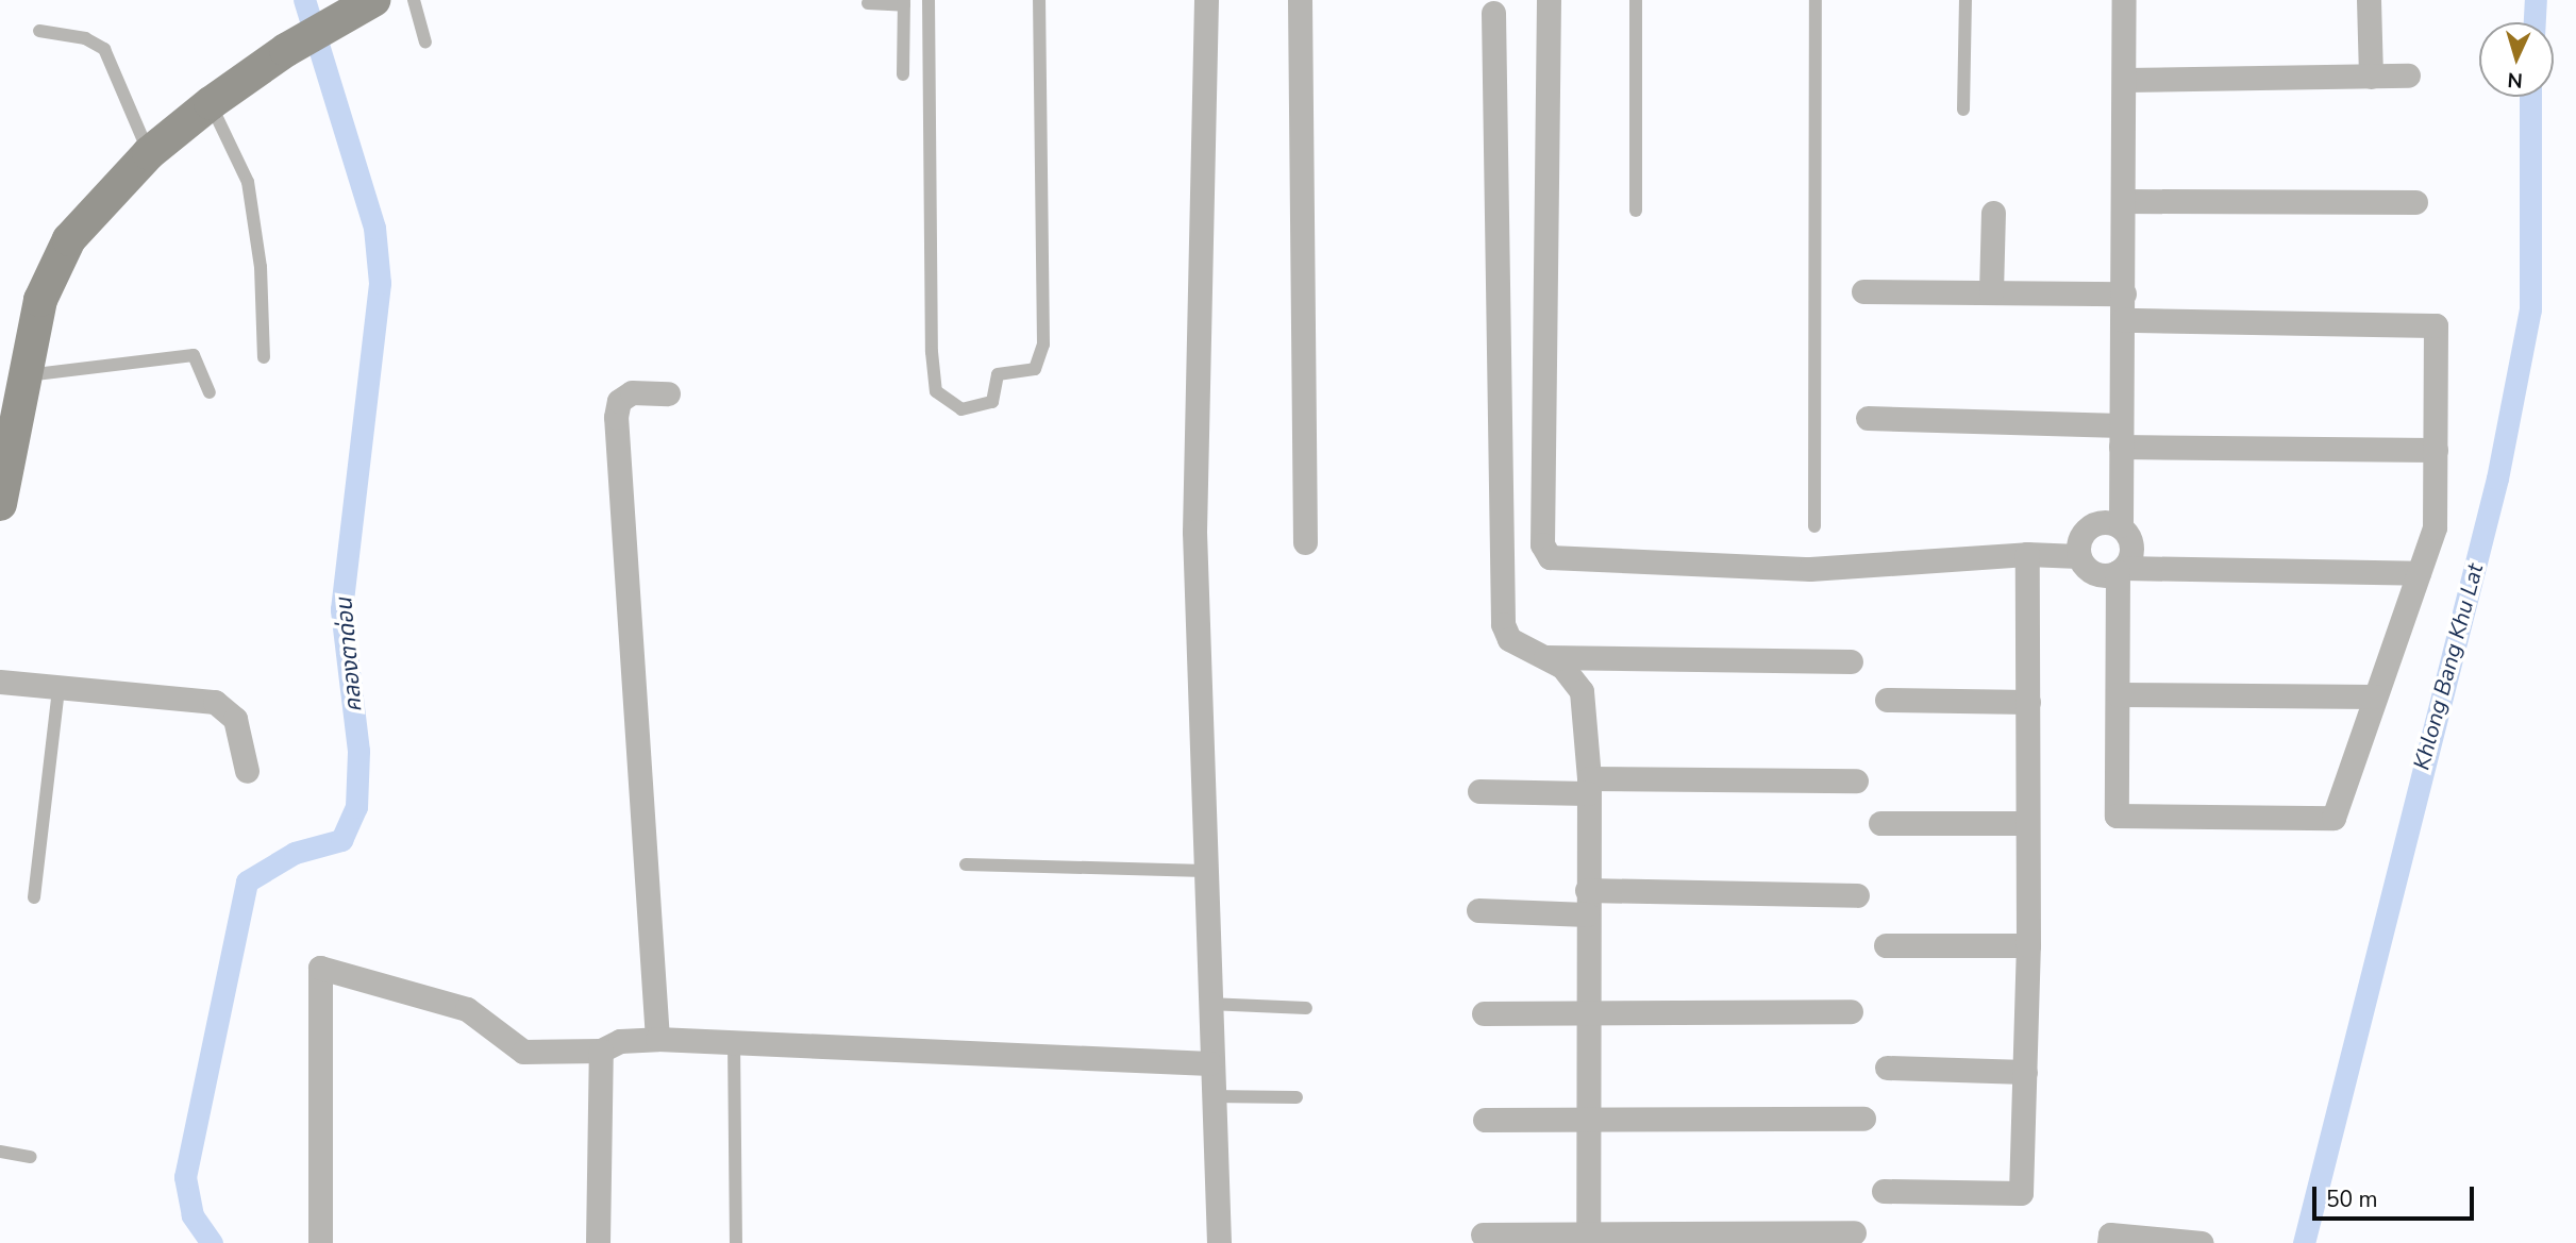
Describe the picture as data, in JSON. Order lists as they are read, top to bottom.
{
  "water": ["คลองตาด่อน", "Khlong Bang Khu Lat"],
  "scale_bar": "50 m",
  "north": "bottom"
}
